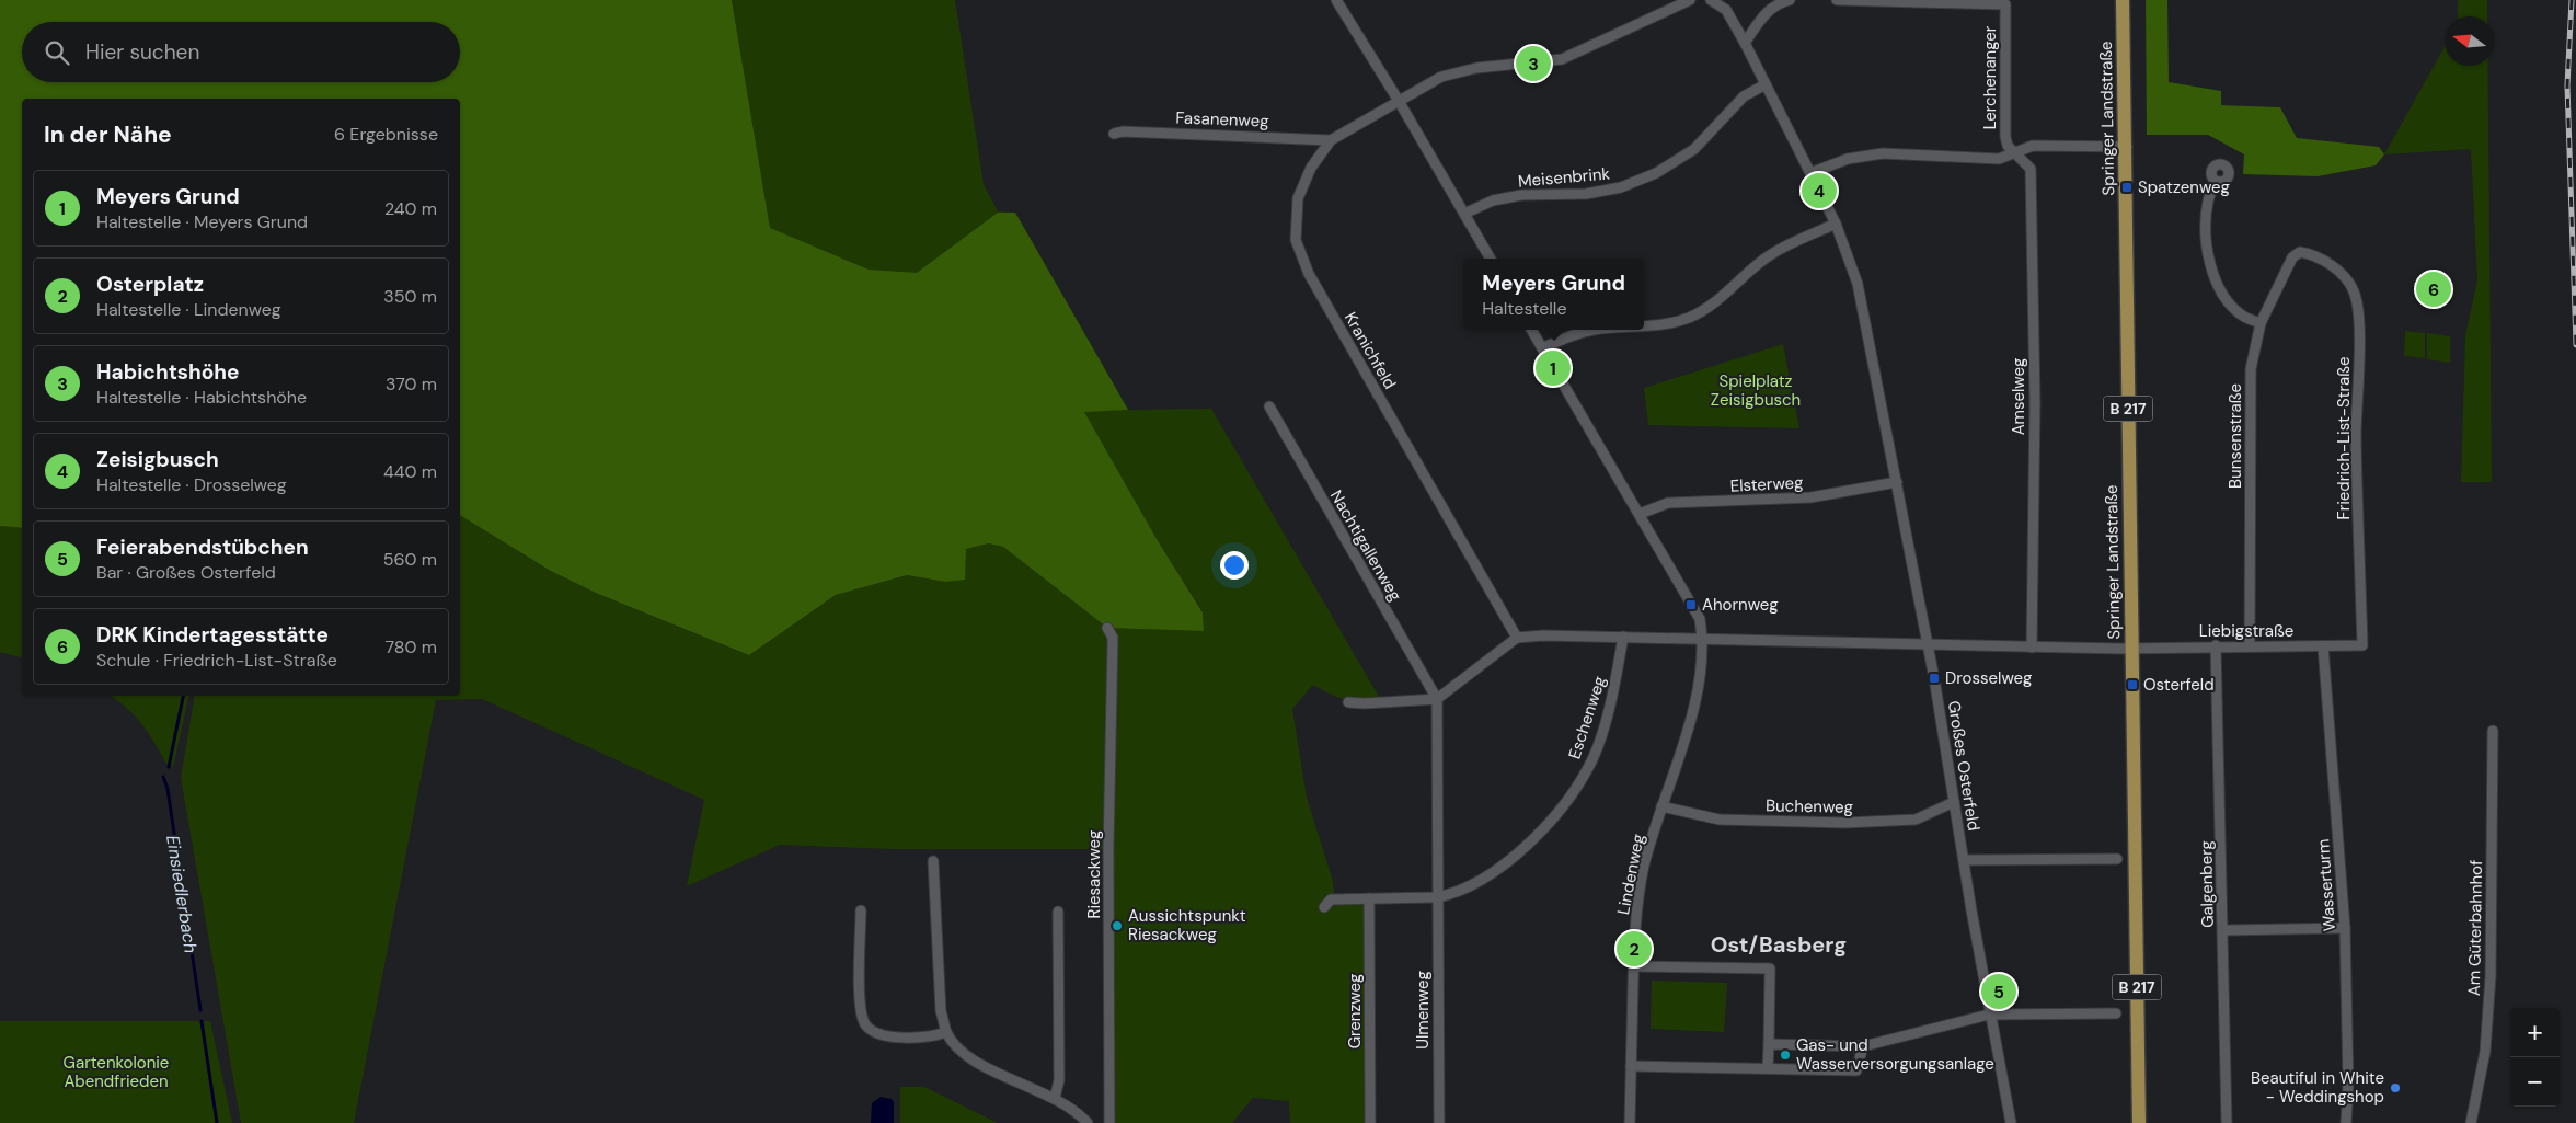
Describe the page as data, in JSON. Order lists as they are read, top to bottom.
{
  "streets": {
    "main road": ["Springer Landstraße", "B 217"],
    "street": [
      "Lerchenanger",
      "Fasanenweg",
      "Meisenbrink",
      "Kranichfeld",
      "Amselweg",
      "Bunsenstraße",
      "Friedrich-List-Straße",
      "Elsterweg",
      "Nachtigallenweg",
      "Liebigstraße",
      "Eschenweg",
      "Großes Osterfeld",
      "Buchenweg",
      "Riesackweg",
      "Lindenweg",
      "Galgenberg",
      "Wasserturm",
      "Am Güterbahnhof",
      "Ulmenweg",
      "Grenzweg"
    ]
  },
  "crossings": [
    ["Lerchenanger", "Amselweg"],
    ["Springer Landstraße", "Liebigstraße"],
    ["Fasanenweg", "Kranichfeld"],
    ["Bunsenstraße", "Friedrich-List-Straße"],
    ["Bunsenstraße", "Liebigstraße"],
    ["Friedrich-List-Straße", "Liebigstraße"],
    ["Elsterweg", "Lindenweg"],
    ["Nachtigallenweg", "Ulmenweg"],
    ["Liebigstraße", "Galgenberg"],
    ["Liebigstraße", "Wasserturm"],
    ["Eschenweg", "Ulmenweg"],
    ["Großes Osterfeld", "Buchenweg"],
    ["Buchenweg", "Lindenweg"]
  ],
  "districts": ["Ost/Basberg"],
  "water": ["Einsiedlerbach"],
  "parks": ["Spielplatz Zeisigbusch", "Gartenkolonie Abendfrieden"],
  "places": {
    "transit": [
      "Spatzenweg",
      "Ahornweg",
      "Drosselweg",
      "Osterfeld"
    ],
    "other": ["Aussichtspunkt Riesackweg", "Gas- und Wasserversorgungsanlage", "Beautiful in White - Weddingshop"]
  },
  "north": "left",
  "page": {
    "search": "Hier suchen",
    "pins": [
      "3",
      "4",
      "6",
      "1",
      "2",
      "5"
    ],
    "heading": ["In der Nähe", "6 Ergebnisse"],
    "list": [
      {
        "mark": "1",
        "name": "Meyers Grund",
        "note": "Haltestelle · Meyers Grund",
        "value": "240 m"
      },
      {
        "mark": "2",
        "name": "Osterplatz",
        "note": "Haltestelle · Lindenweg",
        "value": "350 m"
      },
      {
        "mark": "3",
        "name": "Habichtshöhe",
        "note": "Haltestelle · Habichtshöhe",
        "value": "370 m"
      },
      {
        "mark": "4",
        "name": "Zeisigbusch",
        "note": "Haltestelle · Drosselweg",
        "value": "440 m"
      },
      {
        "mark": "5",
        "name": "Feierabendstübchen",
        "note": "Bar · Großes Osterfeld",
        "value": "560 m"
      },
      {
        "mark": "6",
        "name": "DRK Kindertagesstätte",
        "note": "Schule · Friedrich-List-Straße",
        "value": "780 m"
      }
    ],
    "popup": ["Meyers Grund", "Haltestelle"],
    "map_buttons": ["+", "−"]
  }
}
